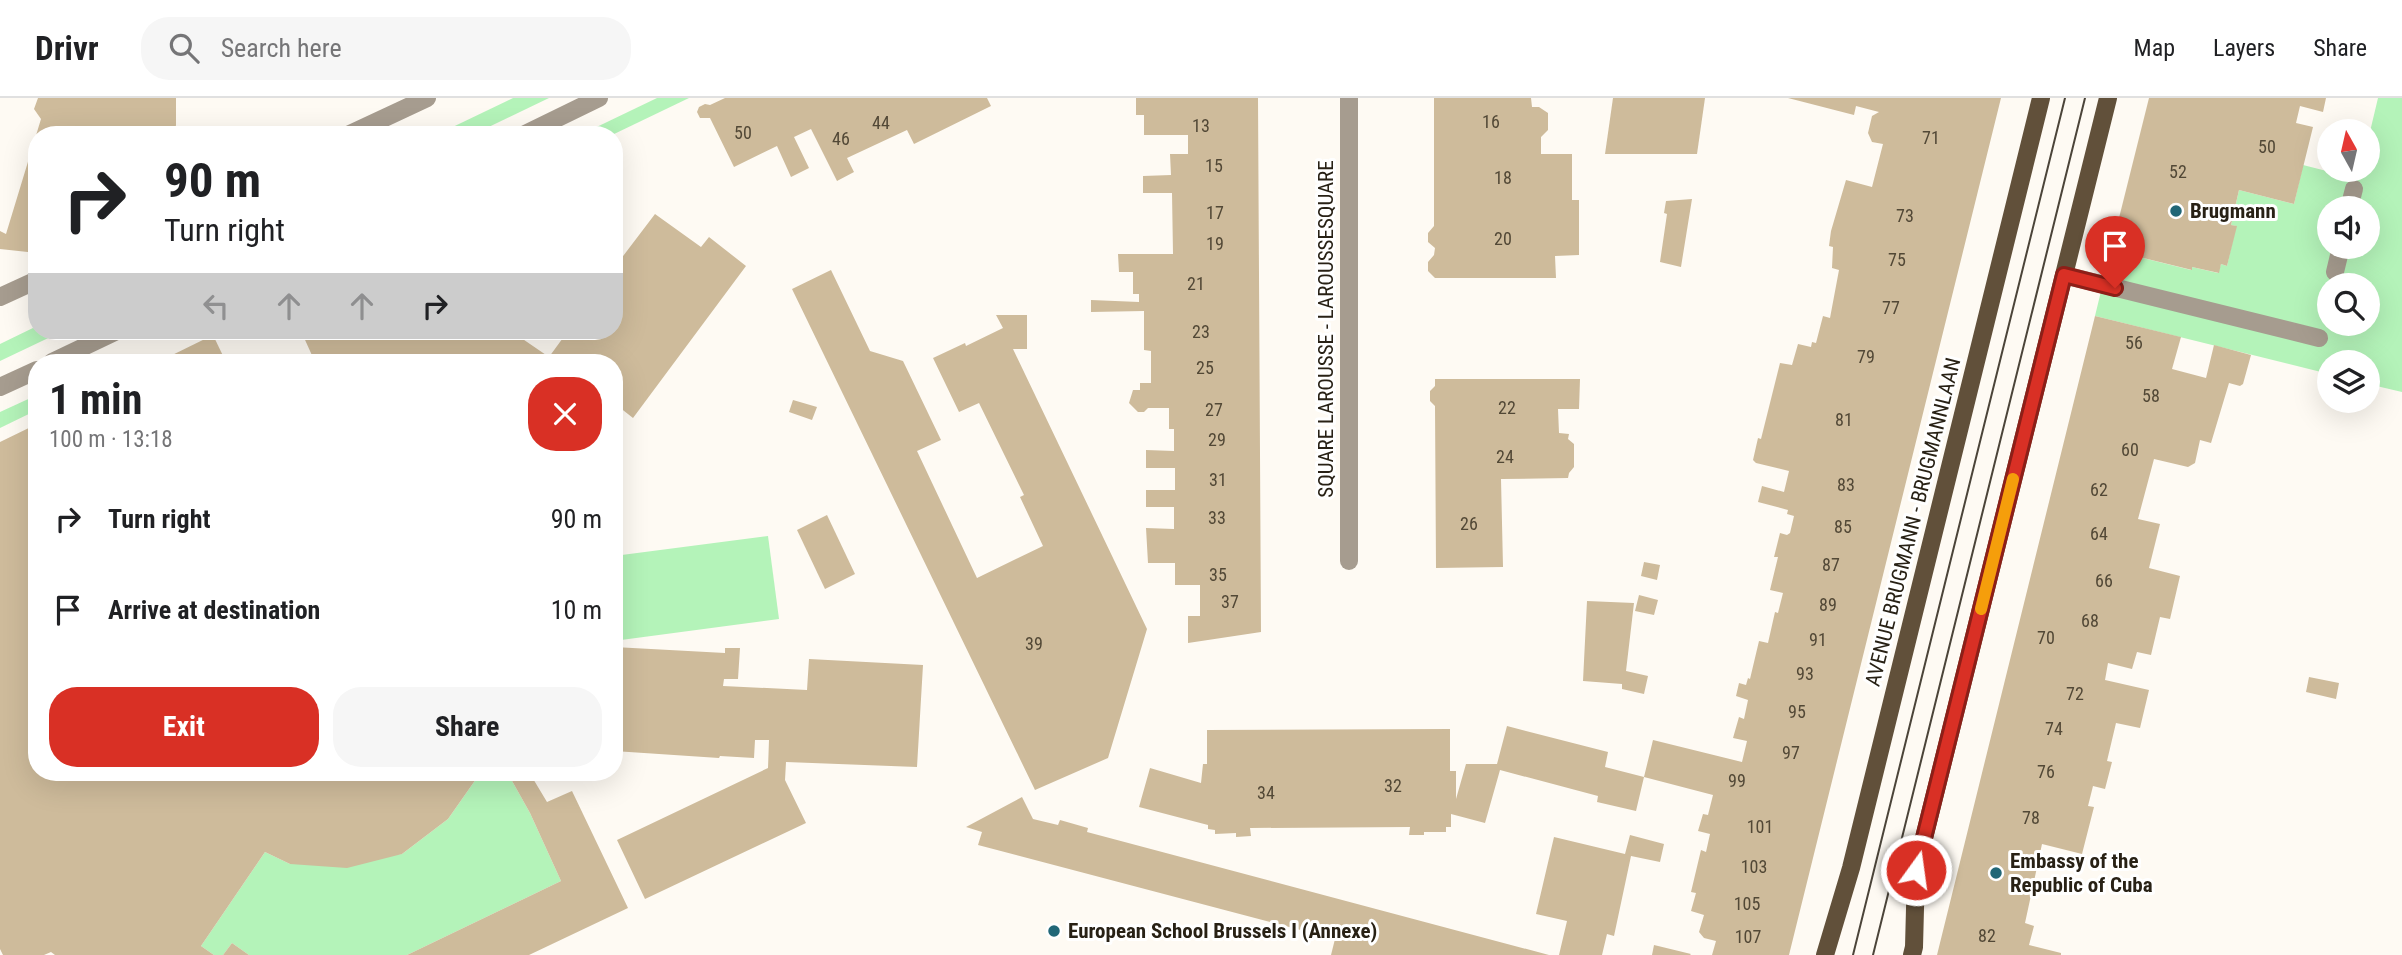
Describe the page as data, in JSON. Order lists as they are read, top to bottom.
{
  "streets": {
    "main road": ["AVENUE BRUGMANN - BRUGMANNLAAN"],
    "street": ["SQUARE LAROUSSE - LAROUSSESQUARE"]
  },
  "places": ["Brugmann", "Embassy of the Republic of Cuba", "European School Brussels I (Annexe)"],
  "house_numbers": [
    "16",
    "44",
    "13",
    "50",
    "71",
    "46",
    "50",
    "15",
    "52",
    "18",
    "17",
    "73",
    "20",
    "19",
    "75",
    "21",
    "77",
    "23",
    "56",
    "79",
    "25",
    "58",
    "22",
    "27",
    "81",
    "29",
    "60",
    "24",
    "31",
    "83",
    "62",
    "33",
    "26",
    "85",
    "64",
    "87",
    "35",
    "66",
    "37",
    "89",
    "68",
    "70",
    "91",
    "39",
    "93",
    "72",
    "95",
    "74",
    "97",
    "76",
    "99",
    "32",
    "34",
    "78",
    "101",
    "103",
    "105",
    "82",
    "107"
  ],
  "north": "top",
  "page": {
    "header": "Drivr",
    "search": "Search here",
    "nav": ["Map", "Layers", "Share"],
    "turn": ["90 m", "Turn right"],
    "heading": ["1 min", "100 m · 13:18"],
    "list": [
      {
        "name": "Turn right",
        "value": "90 m"
      },
      {
        "name": "Arrive at destination",
        "value": "10 m"
      }
    ],
    "buttons": ["Exit", "Share"]
  }
}
